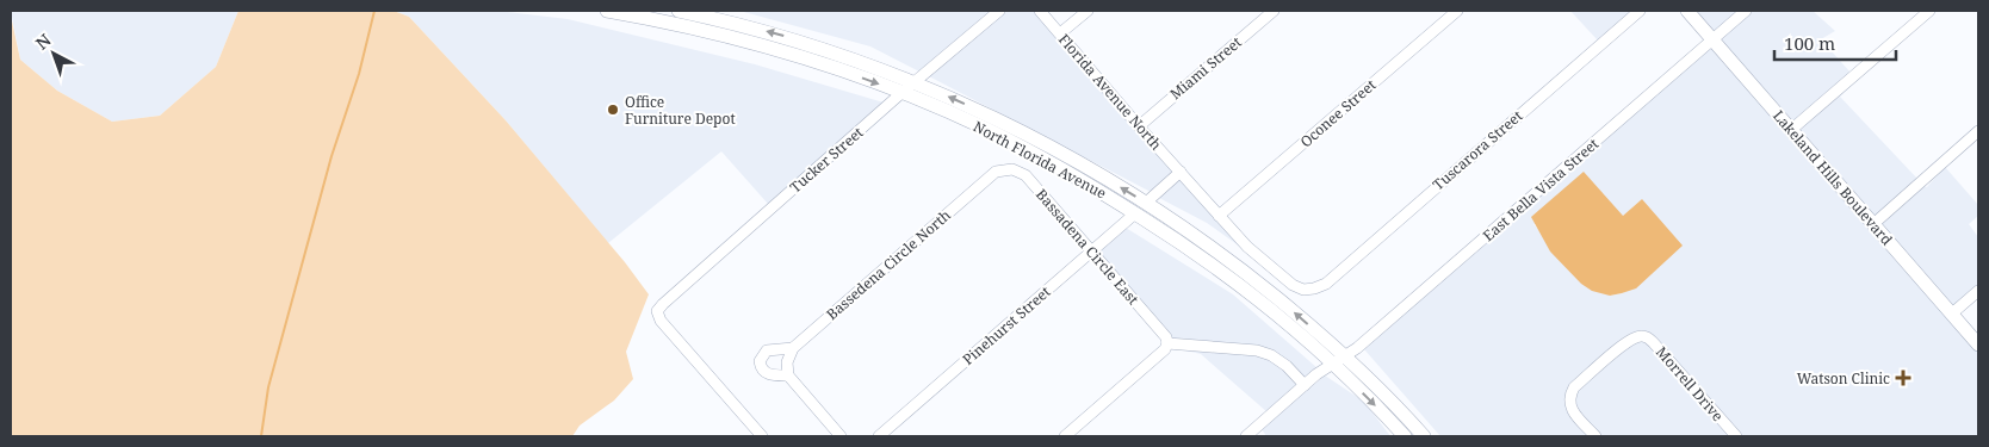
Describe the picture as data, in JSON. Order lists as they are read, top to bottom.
{
  "streets": {
    "main road": ["North Florida Avenue", "Lakeland Hills Boulevard"],
    "street": [
      "Miami Street",
      "Florida Avenue North",
      "Oconee Street",
      "Tuscarora Street",
      "Tucker Street",
      "East Bella Vista Street",
      "Bassadena Circle East",
      "Bassedena Circle North",
      "Pinehurst Street",
      "Morrell Drive"
    ]
  },
  "crossings": [
    ["Miami Street", "Florida Avenue North"],
    ["Oconee Street", "Tuscarora Street"],
    ["Tucker Street", "North Florida Avenue"],
    ["North Florida Avenue", "East Bella Vista Street"],
    ["North Florida Avenue", "Pinehurst Street"],
    ["Lakeland Hills Boulevard", "East Bella Vista Street"],
    ["Bassadena Circle East", "Bassedena Circle North"],
    ["Bassadena Circle East", "Pinehurst Street"]
  ],
  "places": {
    "other": ["Office Furniture Depot"],
    "health": ["Watson Clinic"]
  },
  "scale_bar": "100 m",
  "north": "top left"
}
